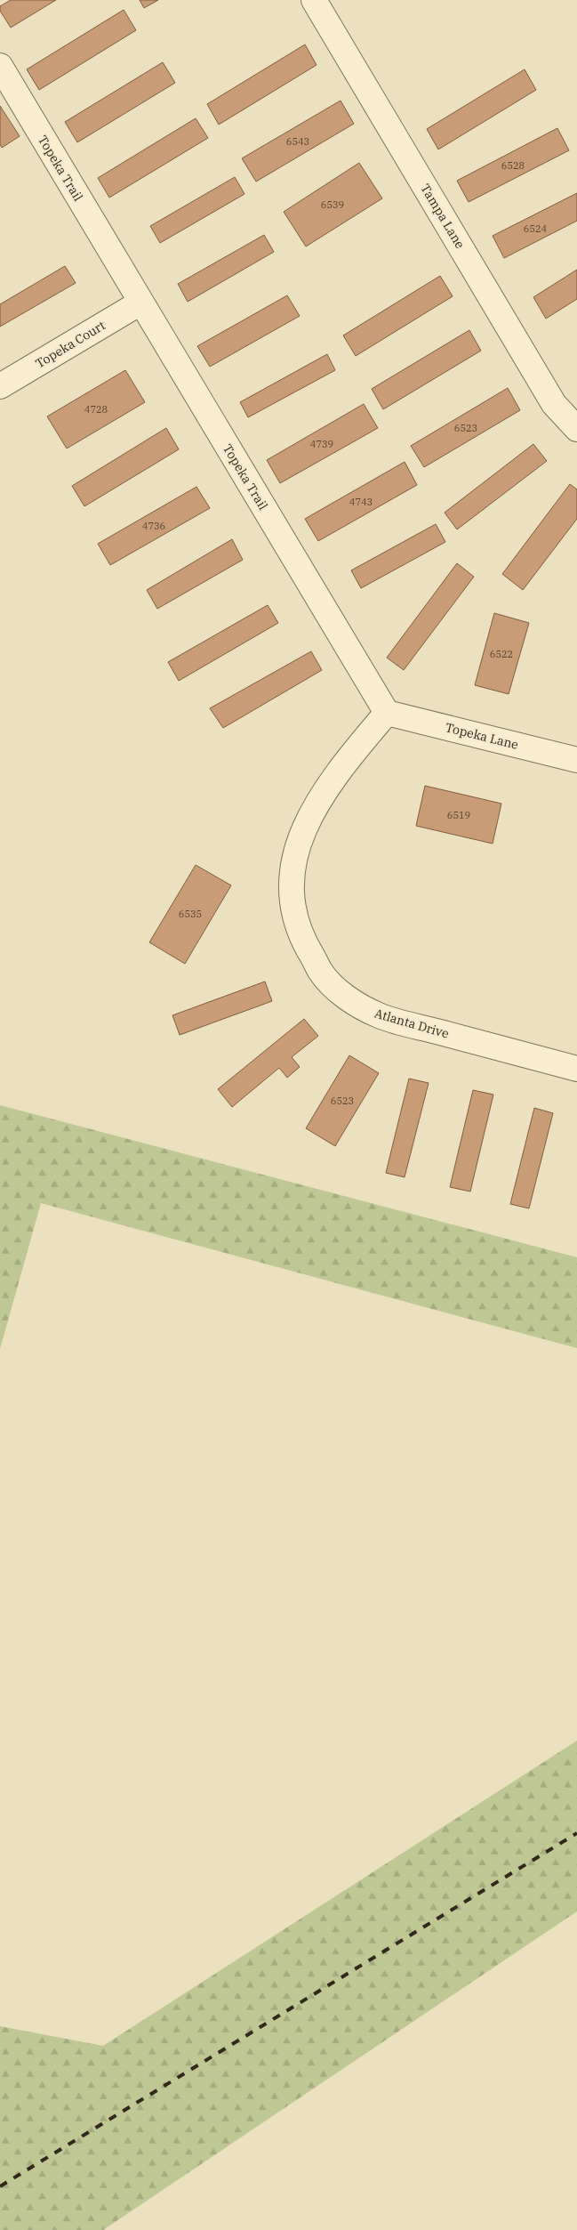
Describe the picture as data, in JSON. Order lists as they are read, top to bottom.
{
  "streets": {
    "street": [
      "Topeka Trail",
      "Tampa Lane",
      "Topeka Court",
      "Topeka Lane",
      "Atlanta Drive"
    ]
  },
  "crossings": [
    ["Topeka Trail", "Topeka Court"],
    ["Topeka Trail", "Topeka Lane"],
    ["Topeka Trail", "Atlanta Drive"],
    ["Topeka Lane", "Atlanta Drive"]
  ],
  "house_numbers": [
    "6543",
    "6528",
    "6539",
    "6524",
    "4728",
    "6523",
    "4739",
    "4743",
    "4736",
    "6522",
    "6519",
    "6535",
    "6523"
  ]
}
